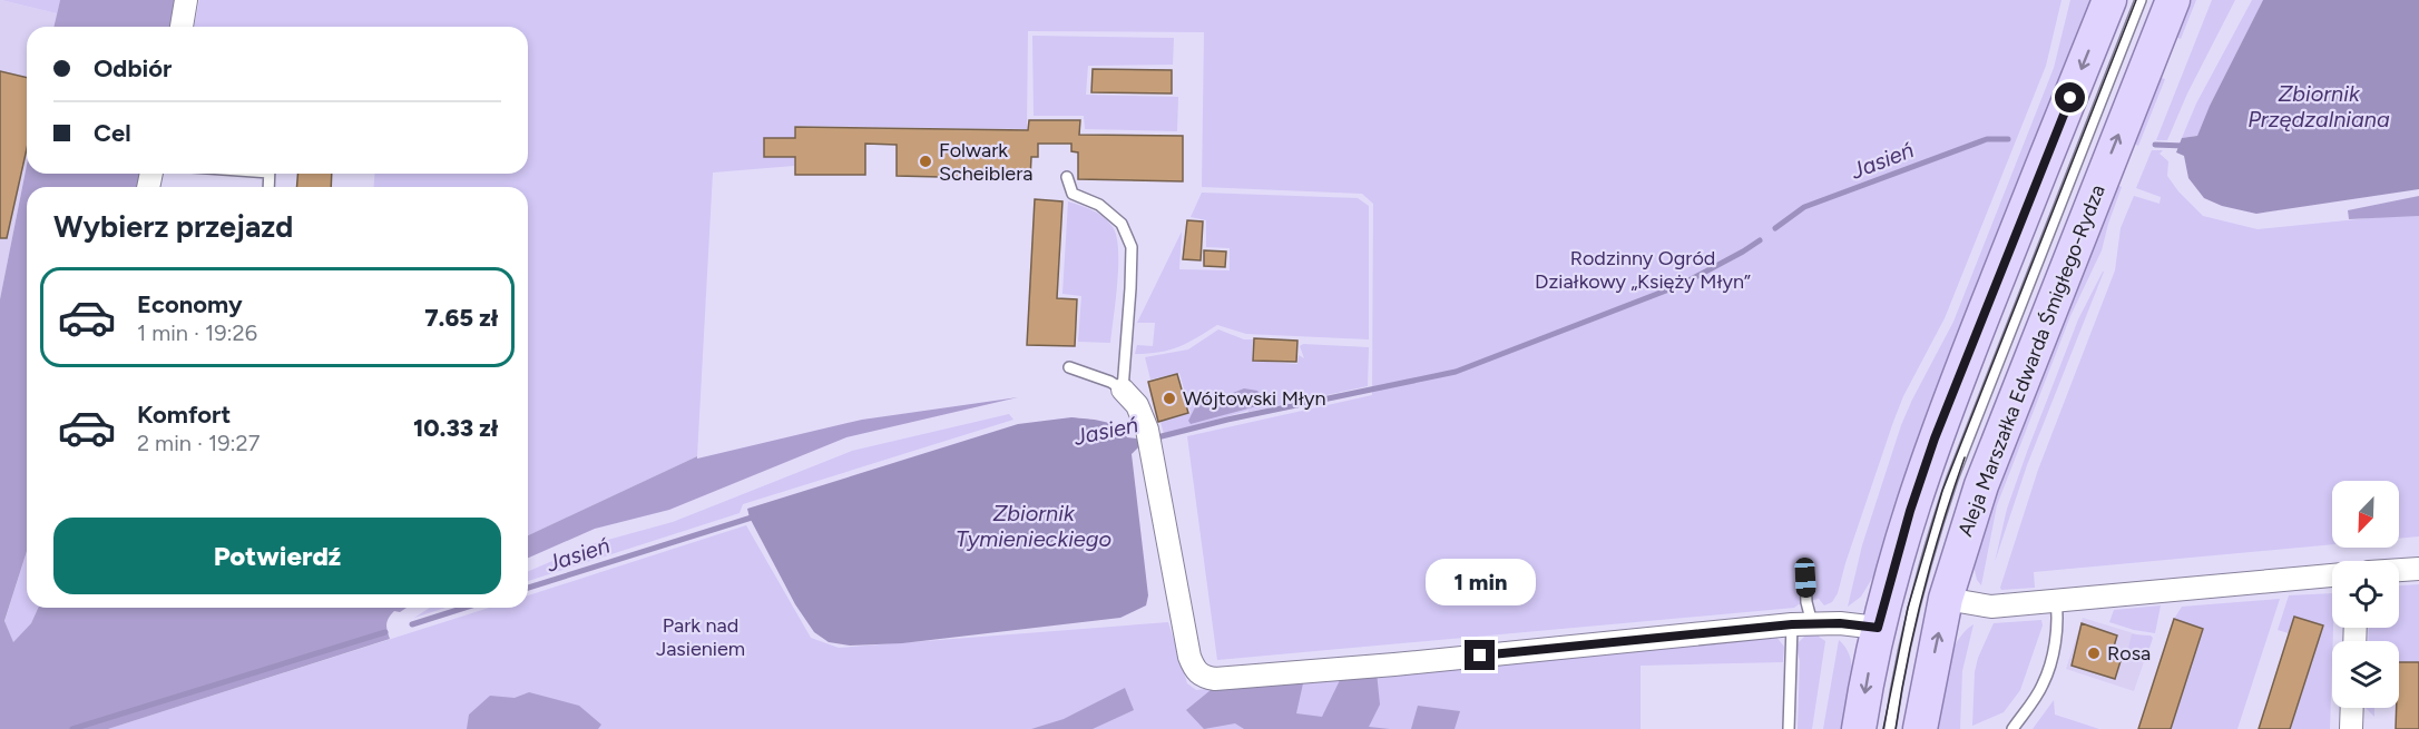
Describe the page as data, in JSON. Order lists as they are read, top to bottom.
{
  "streets": {
    "main road": ["Aleja Marszałka Edwarda Śmigłego-Rydza"]
  },
  "water": ["Zbiornik Przędzalniana", "Jasień", "Zbiornik Tymienieckiego"],
  "parks": ["Rodzinny Ogród Działkowy „Księży Młyn”", "Park nad Jasieniem"],
  "places": ["Folwark Scheiblera", "Wójtowski Młyn", "Rosa"],
  "north": "bottom left",
  "page": {
    "banner": ["Odbiór", "Cel"],
    "heading": "Wybierz przejazd",
    "list": [
      {
        "name": "Economy",
        "note": "1 min · 19:26",
        "value": "7.65 zł"
      },
      {
        "name": "Komfort",
        "note": "2 min · 19:27",
        "value": "10.33 zł"
      }
    ],
    "buttons": "Potwierdź",
    "bubble": "1 min"
  }
}
